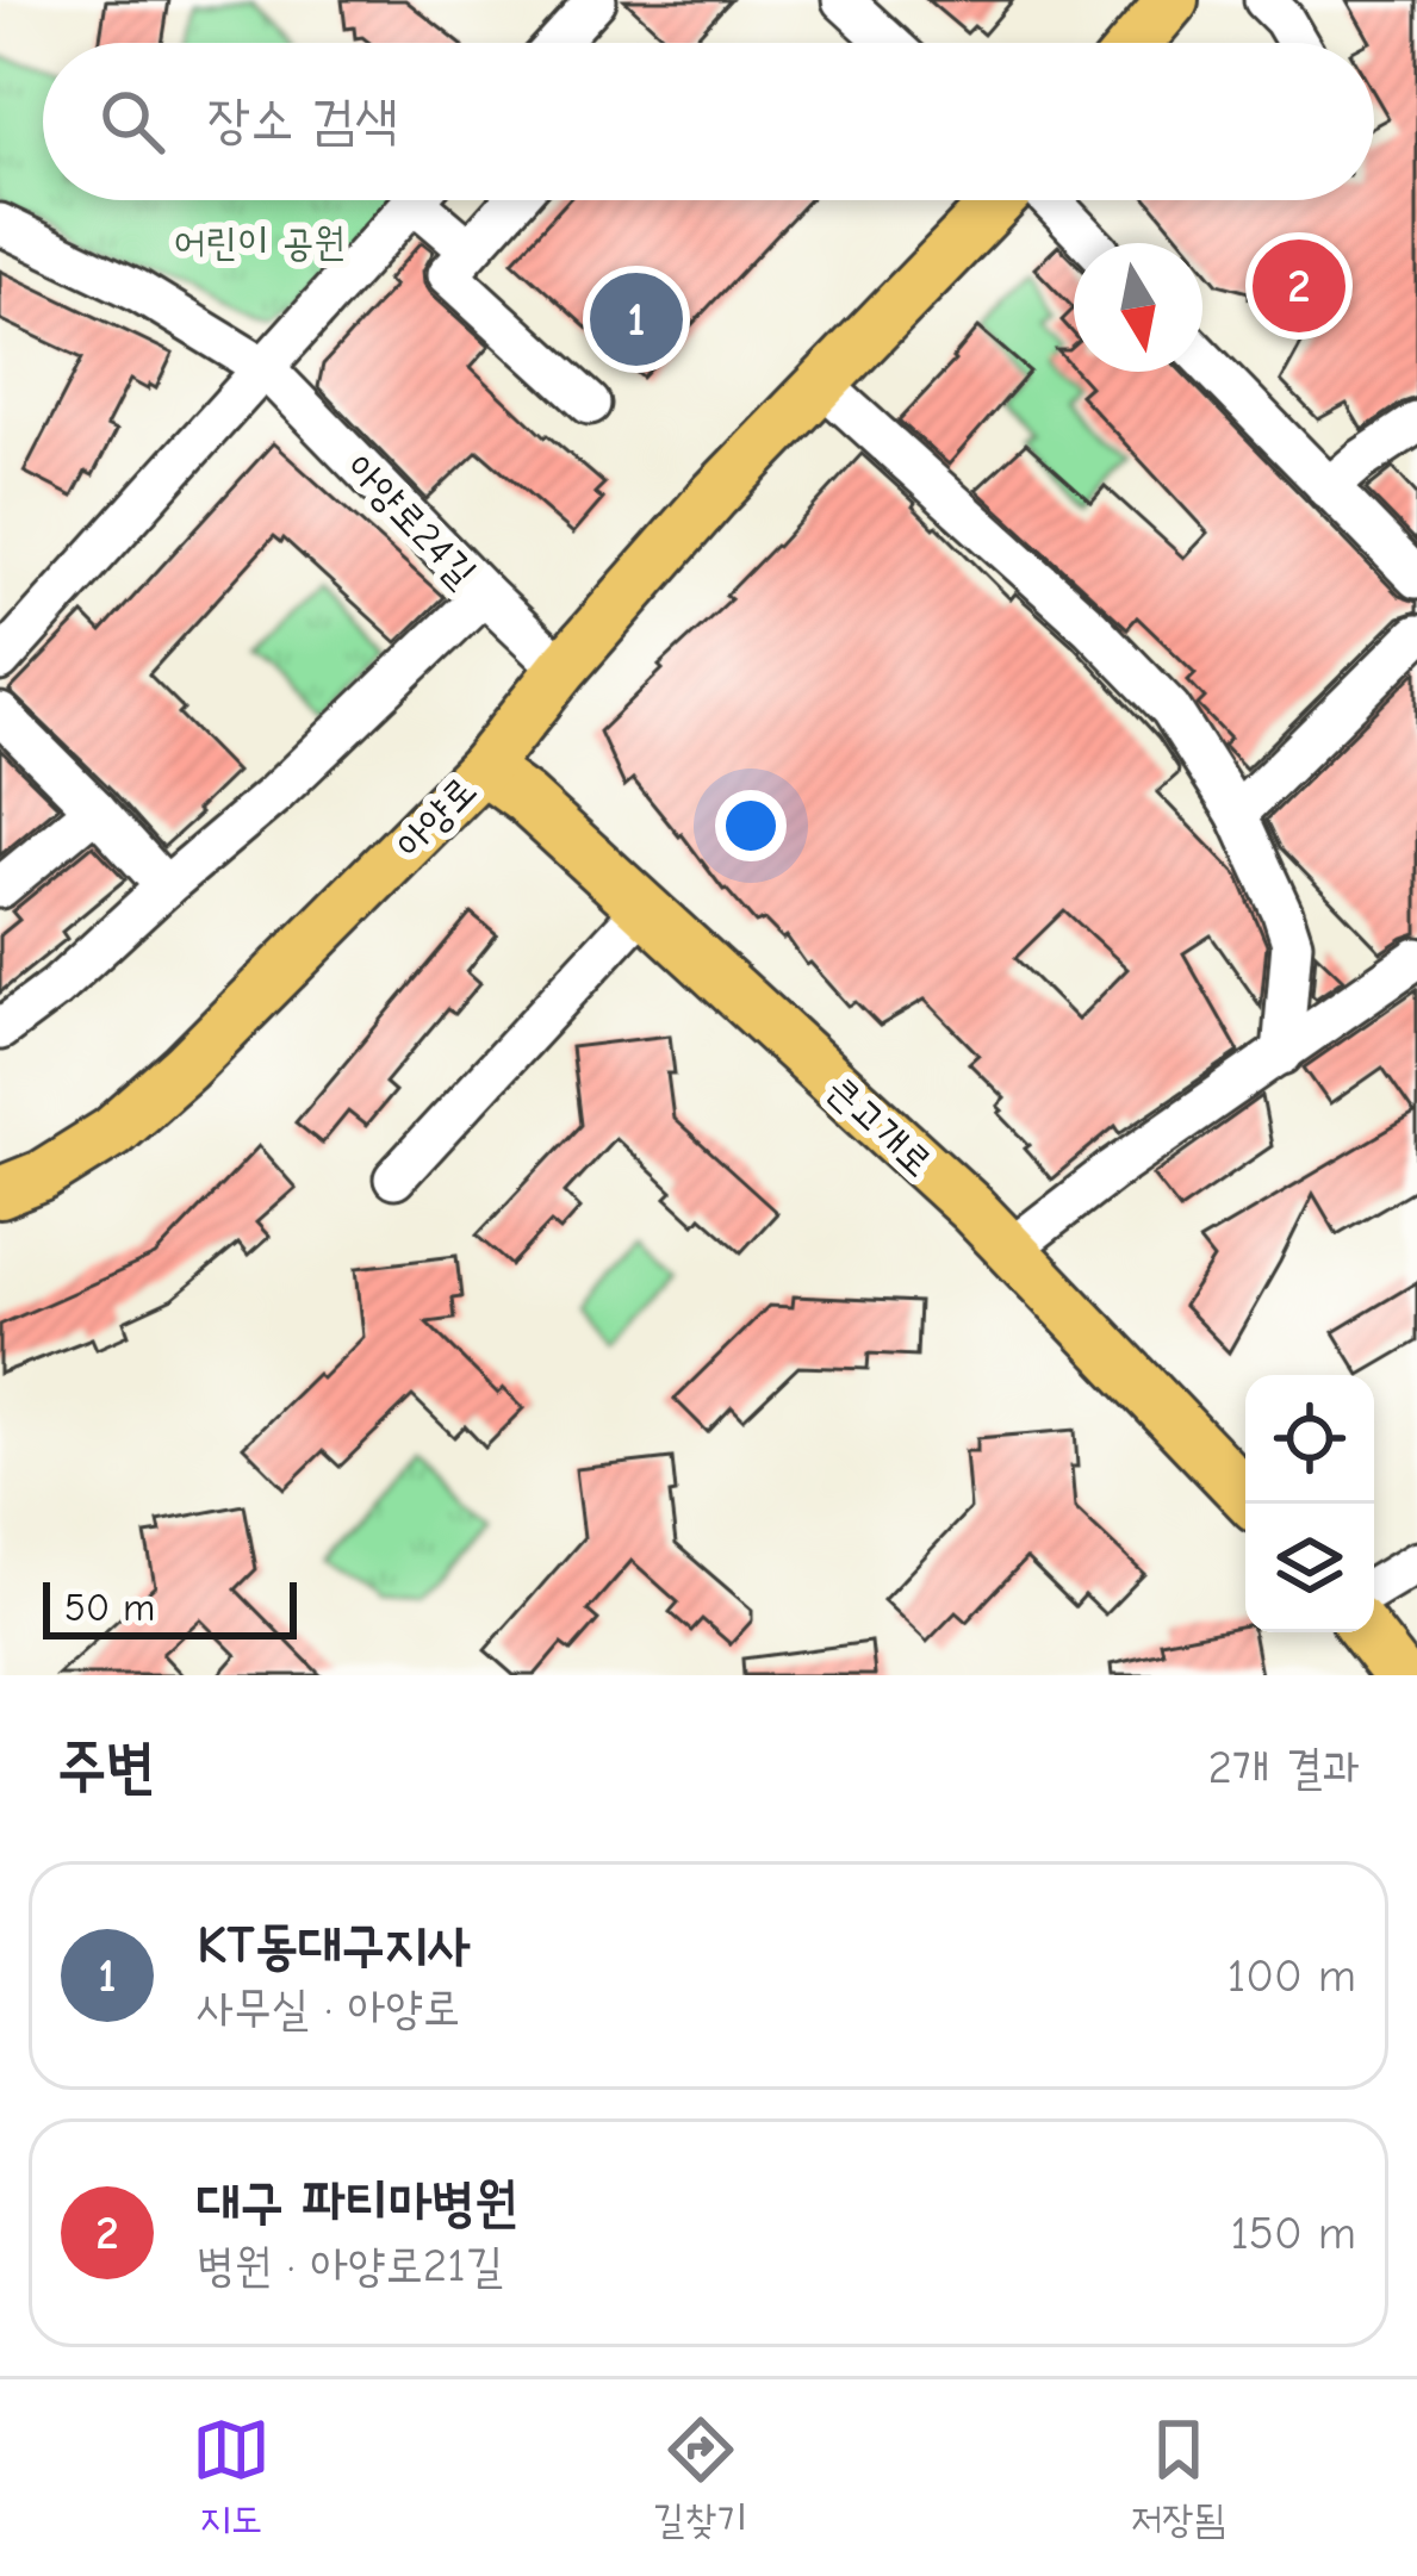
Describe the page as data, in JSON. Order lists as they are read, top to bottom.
{
  "streets": {
    "main road": ["아양로", "큰고개로"],
    "street": ["아양로24길"]
  },
  "crossings": [
    ["아양로24길", "아양로"],
    ["아양로", "큰고개로"]
  ],
  "parks": ["어린이 공원"],
  "scale_bar": "50 m",
  "north": "bottom",
  "page": {
    "search": "장소 검색",
    "pins": ["2", "1"],
    "scale": "50 m",
    "heading": ["주변", "2개 결과"],
    "list": [
      {
        "mark": "1",
        "name": "KT동대구지사",
        "note": "사무실 · 아양로",
        "value": "100 m"
      },
      {
        "mark": "2",
        "name": "대구 파티마병원",
        "note": "병원 · 아양로21길",
        "value": "150 m"
      }
    ],
    "nav": ["지도", "길찾기", "저장됨"]
  }
}
